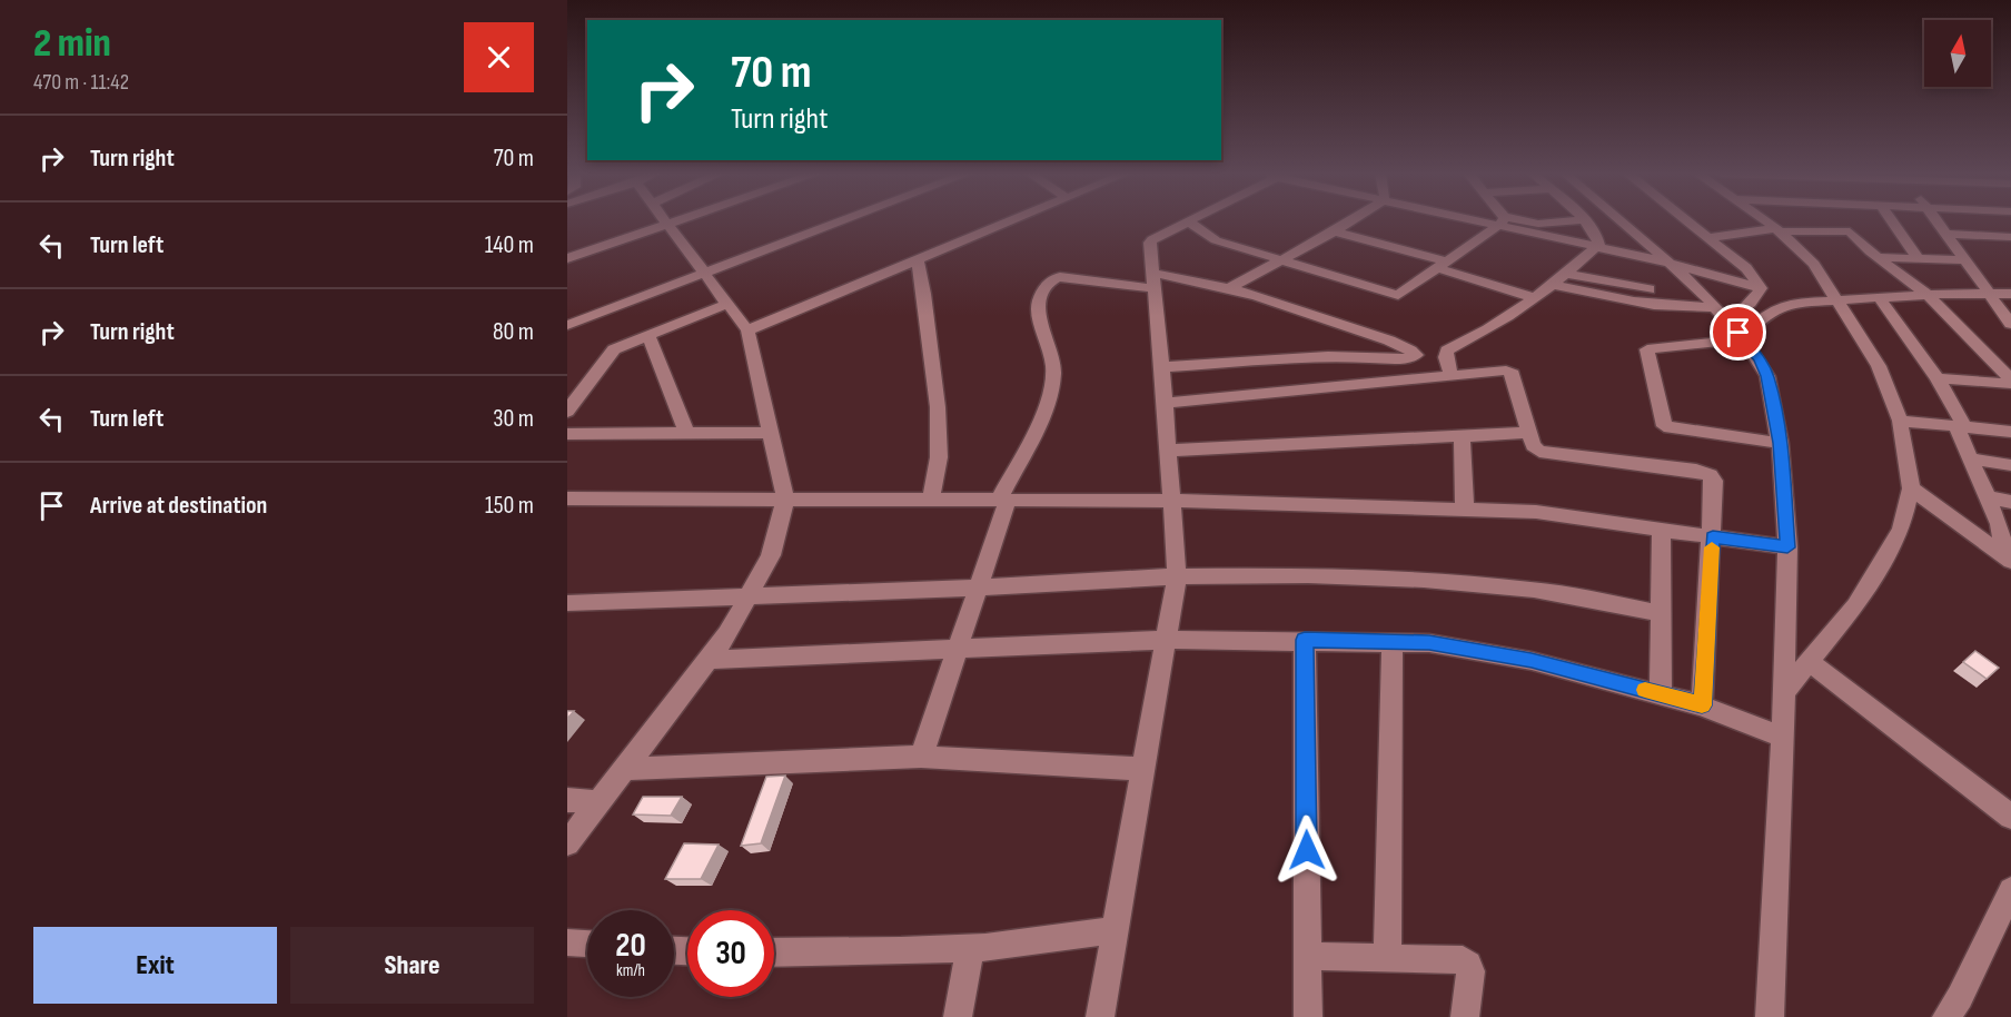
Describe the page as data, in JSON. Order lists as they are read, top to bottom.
{
  "north": "top",
  "page": {
    "heading": ["2 min", "470 m · 11:42"],
    "turn": ["70 m", "Turn right"],
    "list": [
      {
        "name": "Turn right",
        "value": "70 m"
      },
      {
        "name": "Turn left",
        "value": "140 m"
      },
      {
        "name": "Turn right",
        "value": "80 m"
      },
      {
        "name": "Turn left",
        "value": "30 m"
      },
      {
        "name": "Arrive at destination",
        "value": "150 m"
      }
    ],
    "speed": "20 km/h",
    "limit": "30",
    "buttons": ["Exit", "Share"]
  }
}
